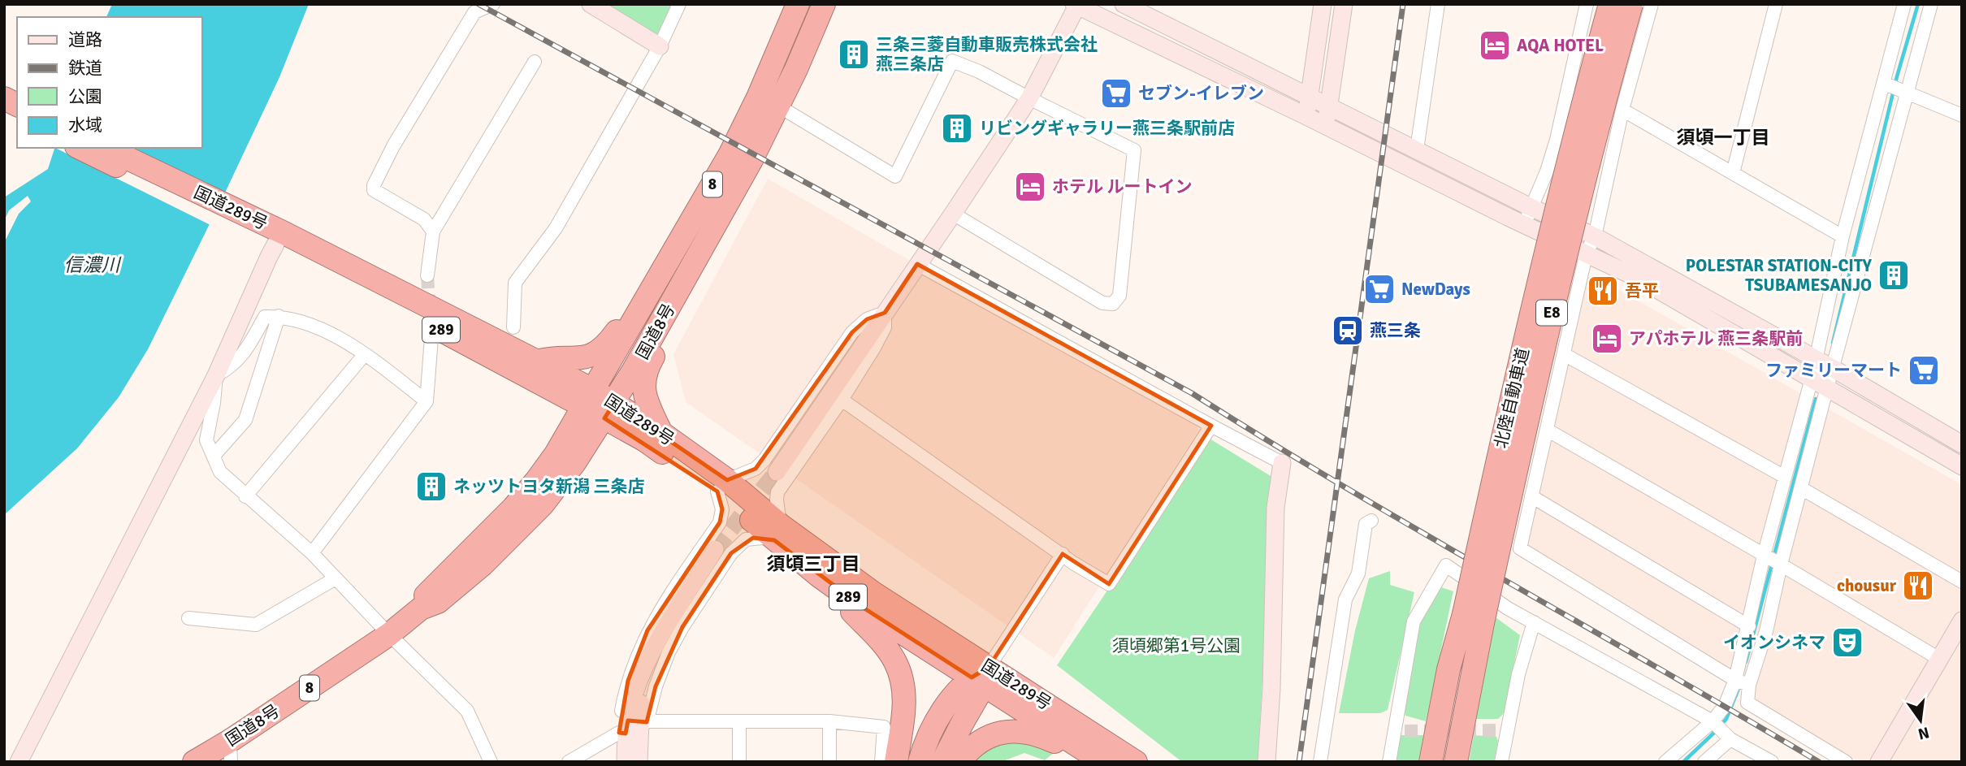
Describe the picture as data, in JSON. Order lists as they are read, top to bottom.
{
  "streets": {
    "highway": [
      "8",
      "国道289号",
      "E8",
      "289",
      "国道8号",
      "北陸自動車道"
    ]
  },
  "crossings": [
    ["国道289号", "国道8号"]
  ],
  "districts": ["須頃一丁目", "須頃三丁目"],
  "water": ["信濃川"],
  "parks": ["須頃郷第1号公園"],
  "places": {
    "hotel": ["AQA HOTEL", "ホテル ルートイン", "アパホテル 燕三条駅前"],
    "building": [
      "三条三菱自動車販売株式会社 燕三条店",
      "リビングギャラリー燕三条駅前店",
      "POLESTAR STATION-CITY TSUBAMESANJO",
      "ネッツトヨタ新潟 三条店"
    ],
    "supermarket": ["セブン-イレブン", "NewDays", "ファミリーマート"],
    "restaurant": ["吾平", "chousur"],
    "station": ["燕三条"],
    "theatre": ["イオンシネマ"]
  },
  "legend": [
    "道路",
    "鉄道",
    "公園",
    "水域"
  ],
  "north": "bottom"
}
